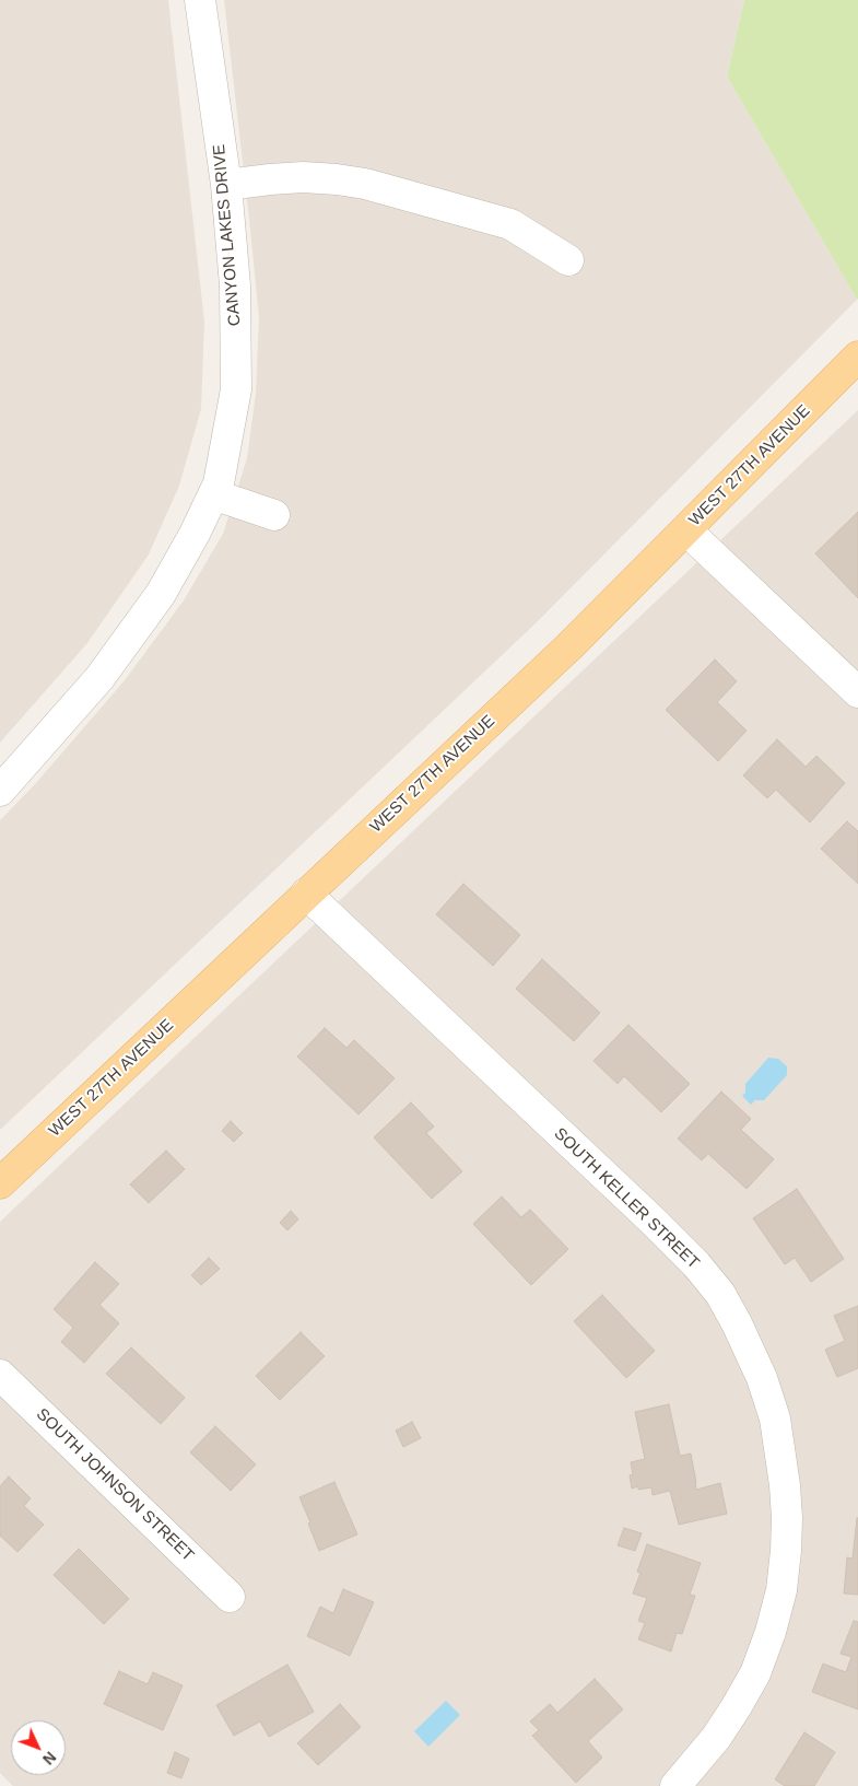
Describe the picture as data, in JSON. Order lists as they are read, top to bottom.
{
  "streets": {
    "main road": ["WEST 27TH AVENUE"],
    "street": ["CANYON LAKES DRIVE", "SOUTH KELLER STREET", "SOUTH JOHNSON STREET"]
  },
  "crossings": [
    ["WEST 27TH AVENUE", "SOUTH KELLER STREET"]
  ],
  "north": "bottom right"
}
